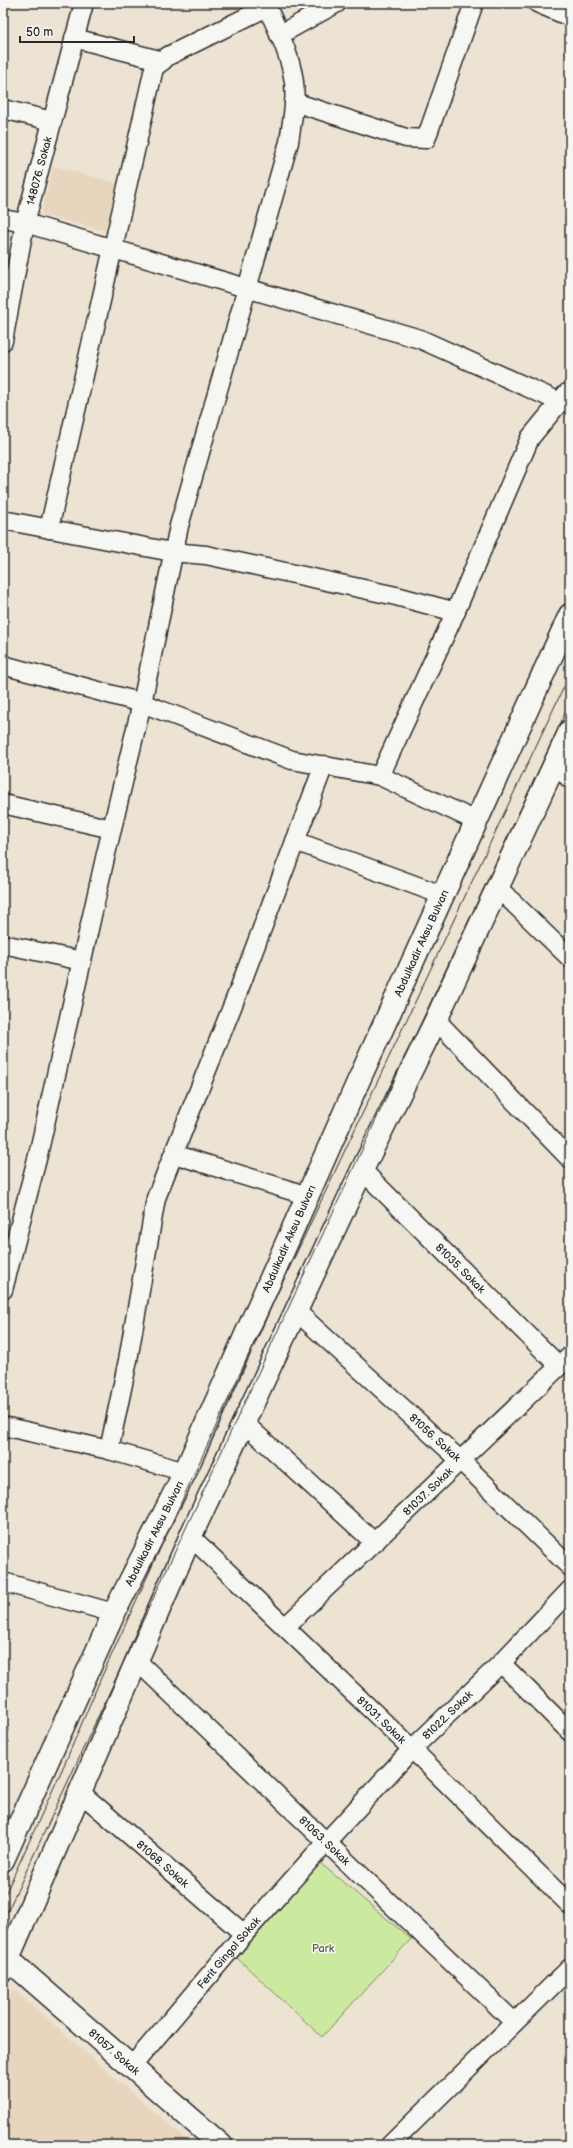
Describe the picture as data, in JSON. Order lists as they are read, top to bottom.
{
  "streets": {
    "main road": ["Abdulkadir Aksu Bulvarı", "81057. Sokak"],
    "street": [
      "148076. Sokak",
      "81035. Sokak",
      "81056. Sokak",
      "81037. Sokak",
      "81022. Sokak",
      "81031. Sokak",
      "81063. Sokak",
      "81068. Sokak",
      "Ferit Gingol Sokak"
    ]
  },
  "crossings": [
    ["81035. Sokak", "81037. Sokak"],
    ["81056. Sokak", "81037. Sokak"],
    ["81037. Sokak", "81031. Sokak"],
    ["81022. Sokak", "81031. Sokak"],
    ["81022. Sokak", "81063. Sokak"],
    ["81022. Sokak", "Ferit Gingol Sokak"],
    ["81063. Sokak", "Ferit Gingol Sokak"],
    ["81068. Sokak", "Ferit Gingol Sokak"],
    ["Ferit Gingol Sokak", "81057. Sokak"]
  ],
  "parks": ["Park"],
  "scale_bar": "50 m"
}
